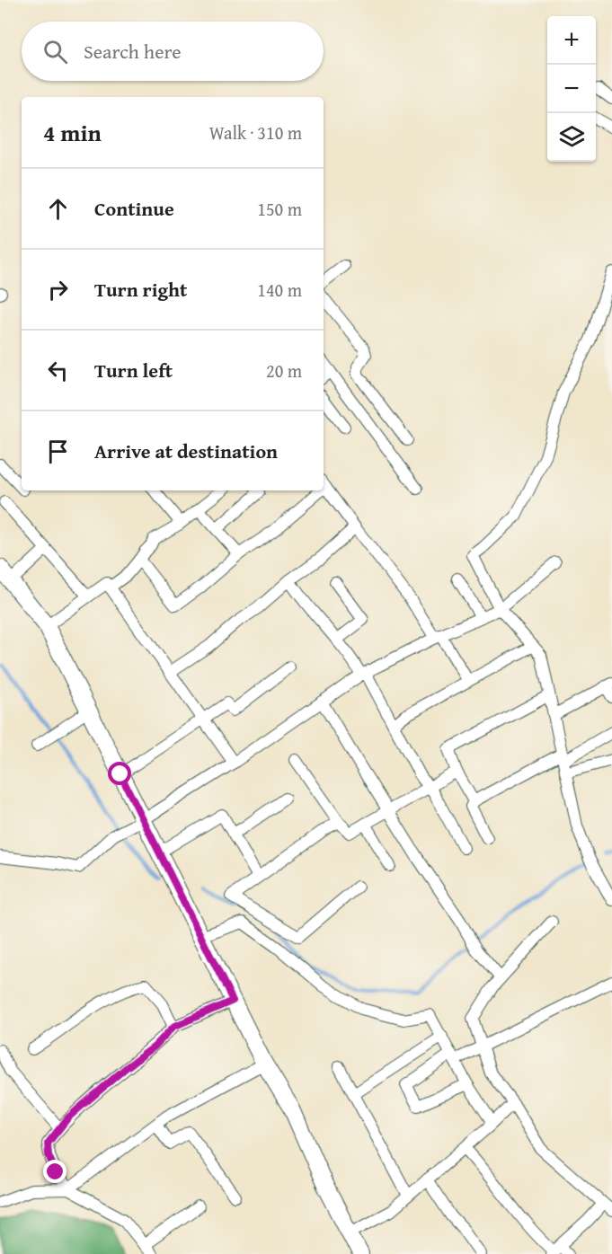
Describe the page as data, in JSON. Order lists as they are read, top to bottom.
{
  "page": {
    "map_buttons": ["+", "−"],
    "search": "Search here",
    "heading": ["4 min", "Walk · 310 m"],
    "list": [
      ["Continue", "150 m"],
      ["Turn right", "140 m"],
      ["Turn left", "20 m"],
      "Arrive at destination"
    ]
  }
}
